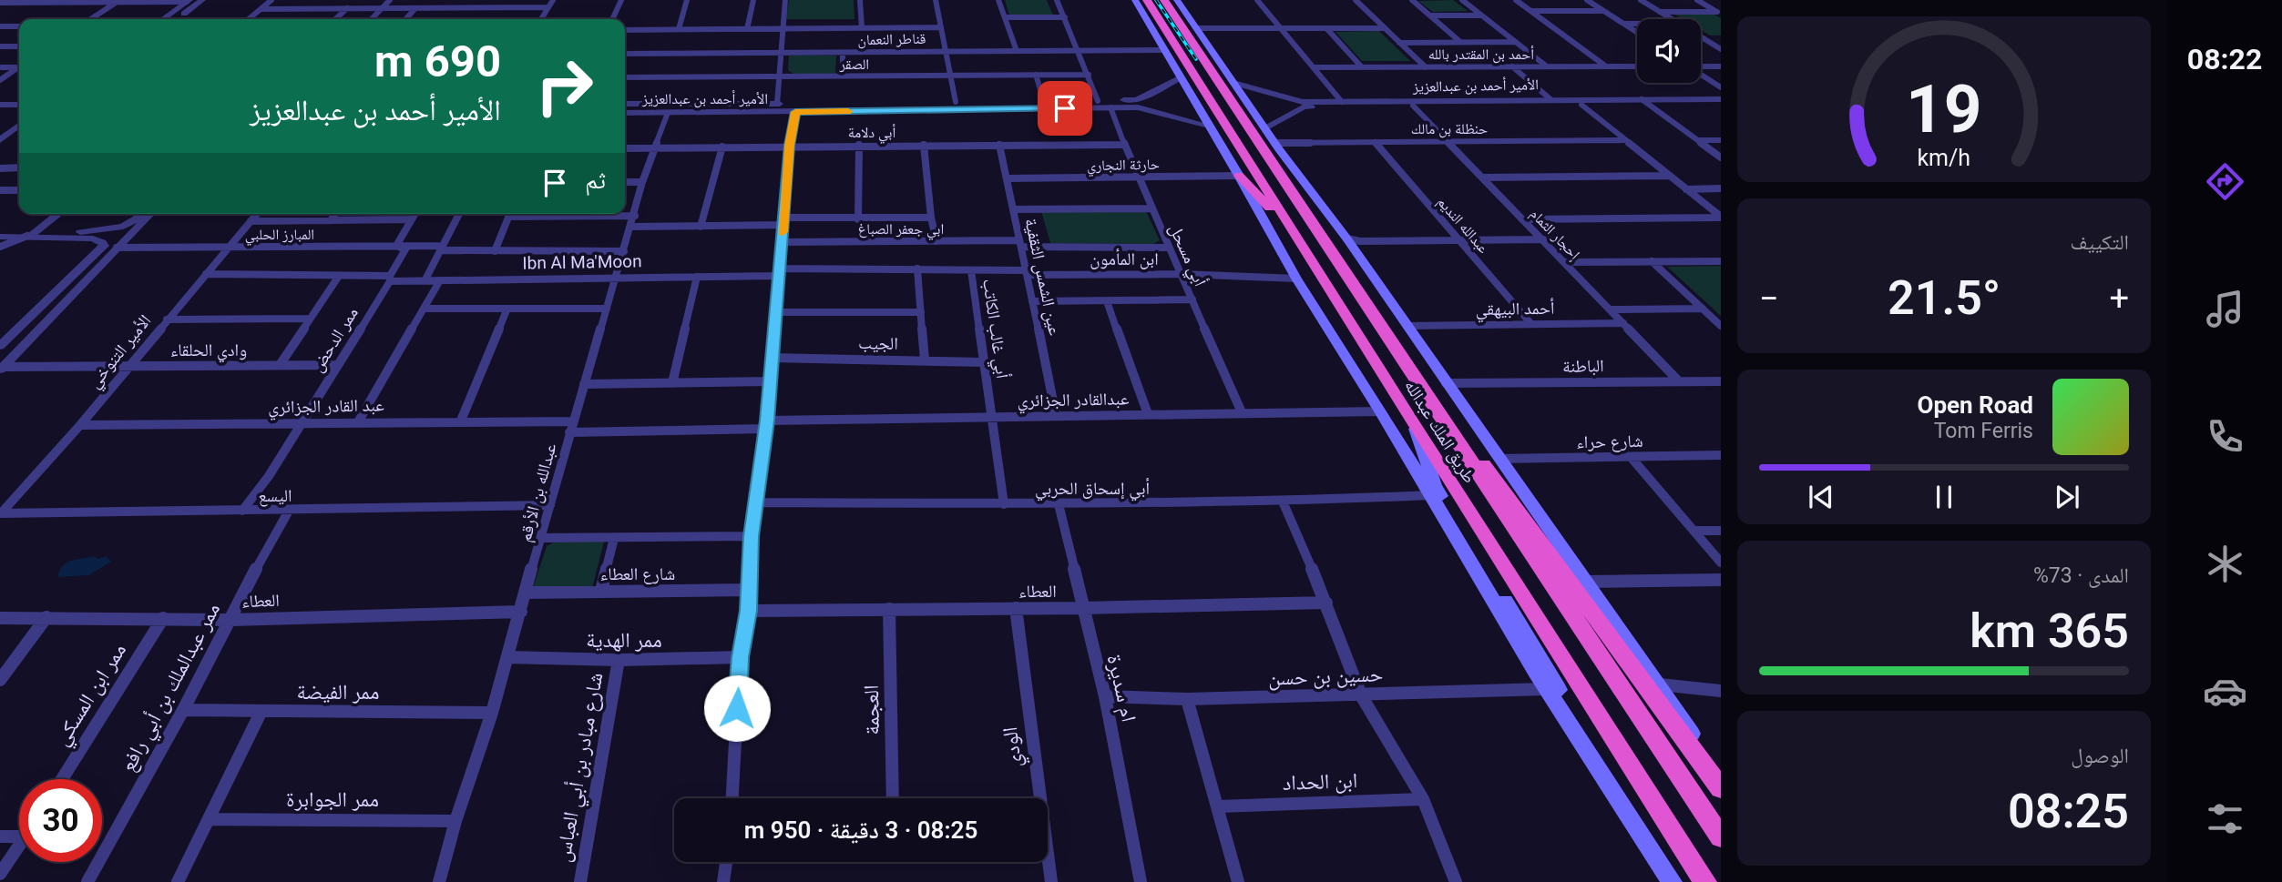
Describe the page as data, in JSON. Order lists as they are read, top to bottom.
{
  "streets": {
    "highway": ["طريق الملك عبدالله"],
    "street": [
      "قناطر النعمان",
      "أحمد بن المقتدر بالله",
      "الصقر",
      "الأمير أحمد بن عبدالعزيز",
      "حنظلة بن مالك",
      "أبي دلامة",
      "حارثة النجاري",
      "عبدالله النديم",
      "ابي جعفر الصباغ",
      "المبارز الحلبي",
      "إحجار الثمام",
      "أبي مسحل",
      "ابن المأمون",
      "Ibn Al Ma'Moon",
      "عين الشمس الثقفية",
      "أحمد البيهقي",
      "أبي غالب الكاتب",
      "ممر الدحض",
      "الجيب",
      "وادي الحلقاء",
      "الأمير التنوخي",
      "الباطنة",
      "عبدالقادر الجزائري",
      "عبد القادر الجزائري",
      "شارع حراء",
      "أبي إسحاق الحربي",
      "عبدالله بن الأرقم",
      "اليسع",
      "شارع العطاء",
      "العطاء",
      "ممر الهدية",
      "حسين بن حسن",
      "ممر عبدالملك بن أبي رافع",
      "ام سديرة",
      "ممر الفيضة",
      "ممر ابن المسكي",
      "العجمة",
      "الودي",
      "شارع مبادر بن أبي العباس",
      "ابن الحداد",
      "ممر الجوابرة"
    ]
  },
  "crossings": [
    ["الأمير أحمد بن عبدالعزيز", "إحجار الثمام"],
    ["الأمير أحمد بن عبدالعزيز", "أبي مسحل"],
    ["الأمير أحمد بن عبدالعزيز", "طريق الملك عبدالله"],
    ["الأمير أحمد بن عبدالعزيز", "عبدالله بن الأرقم"],
    ["حنظلة بن مالك", "عبدالله النديم"],
    ["حنظلة بن مالك", "إحجار الثمام"],
    ["حنظلة بن مالك", "طريق الملك عبدالله"],
    ["أبي دلامة", "أبي مسحل"],
    ["أبي دلامة", "عين الشمس الثقفية"],
    ["أبي دلامة", "عبدالله بن الأرقم"],
    ["حارثة النجاري", "أبي مسحل"],
    ["حارثة النجاري", "عين الشمس الثقفية"],
    ["عبدالله النديم", "أحمد البيهقي"],
    ["ابي جعفر الصباغ", "أبي مسحل"],
    ["ابي جعفر الصباغ", "عين الشمس الثقفية"],
    ["المبارز الحلبي", "ممر الدحض"],
    ["المبارز الحلبي", "الأمير التنوخي"],
    ["المبارز الحلبي", "عبدالله بن الأرقم"],
    ["إحجار الثمام", "أحمد البيهقي"],
    ["إحجار الثمام", "الباطنة"],
    ["أبي مسحل", "ابن المأمون"],
    ["أبي مسحل", "عبدالقادر الجزائري"],
    ["ابن المأمون", "Ibn Al Ma'Moon"],
    ["ابن المأمون", "عين الشمس الثقفية"],
    ["Ibn Al Ma'Moon", "عين الشمس الثقفية"],
    ["Ibn Al Ma'Moon", "أبي غالب الكاتب"],
    ["Ibn Al Ma'Moon", "ممر الدحض"],
    ["Ibn Al Ma'Moon", "الأمير التنوخي"],
    ["Ibn Al Ma'Moon", "عبدالله بن الأرقم"],
    ["عين الشمس الثقفية", "عبدالقادر الجزائري"],
    ["أحمد البيهقي", "طريق الملك عبدالله"],
    ["أبي غالب الكاتب", "الجيب"],
    ["أبي غالب الكاتب", "عبدالقادر الجزائري"],
    ["أبي غالب الكاتب", "أبي إسحاق الحربي"],
    ["ممر الدحض", "وادي الحلقاء"],
    ["ممر الدحض", "عبد القادر الجزائري"],
    ["ممر الدحض", "اليسع"],
    ["وادي الحلقاء", "الأمير التنوخي"],
    ["الأمير التنوخي", "عبد القادر الجزائري"],
    ["الأمير التنوخي", "اليسع"],
    ["الباطنة", "طريق الملك عبدالله"],
    ["عبدالقادر الجزائري", "عبدالله بن الأرقم"],
    ["عبد القادر الجزائري", "عبدالله بن الأرقم"],
    ["طريق الملك عبدالله", "شارع حراء"],
    ["أبي إسحاق الحربي", "ام سديرة"],
    ["عبدالله بن الأرقم", "اليسع"],
    ["عبدالله بن الأرقم", "شارع العطاء"],
    ["عبدالله بن الأرقم", "العطاء"],
    ["عبدالله بن الأرقم", "ممر الهدية"],
    ["عبدالله بن الأرقم", "ممر الفيضة"],
    ["عبدالله بن الأرقم", "ممر الجوابرة"],
    ["اليسع", "ممر عبدالملك بن أبي رافع"],
    ["العطاء", "ممر عبدالملك بن أبي رافع"],
    ["العطاء", "ام سديرة"],
    ["العطاء", "ممر ابن المسكي"],
    ["العطاء", "العجمة"],
    ["العطاء", "الودي"],
    ["ممر الهدية", "شارع مبادر بن أبي العباس"],
    ["حسين بن حسن", "ام سديرة"],
    ["ممر عبدالملك بن أبي رافع", "ممر الفيضة"]
  ],
  "page": {
    "tabs": "08:22",
    "turn": ["690 m", "الأمير أحمد بن عبدالعزيز"],
    "then": "ثم",
    "tile": [
      "التكييف",
      ["المدى · 73%", "365 km"],
      ["الوصول", "08:25"]
    ],
    "heat": ["−", "21.5°", "+"],
    "song": ["Open Road", "Tom Ferris"],
    "limit": "30",
    "trip": "08:25 · 3 دقيقة · 950 m",
    "gauge": ["19", "km/h"]
  }
}
